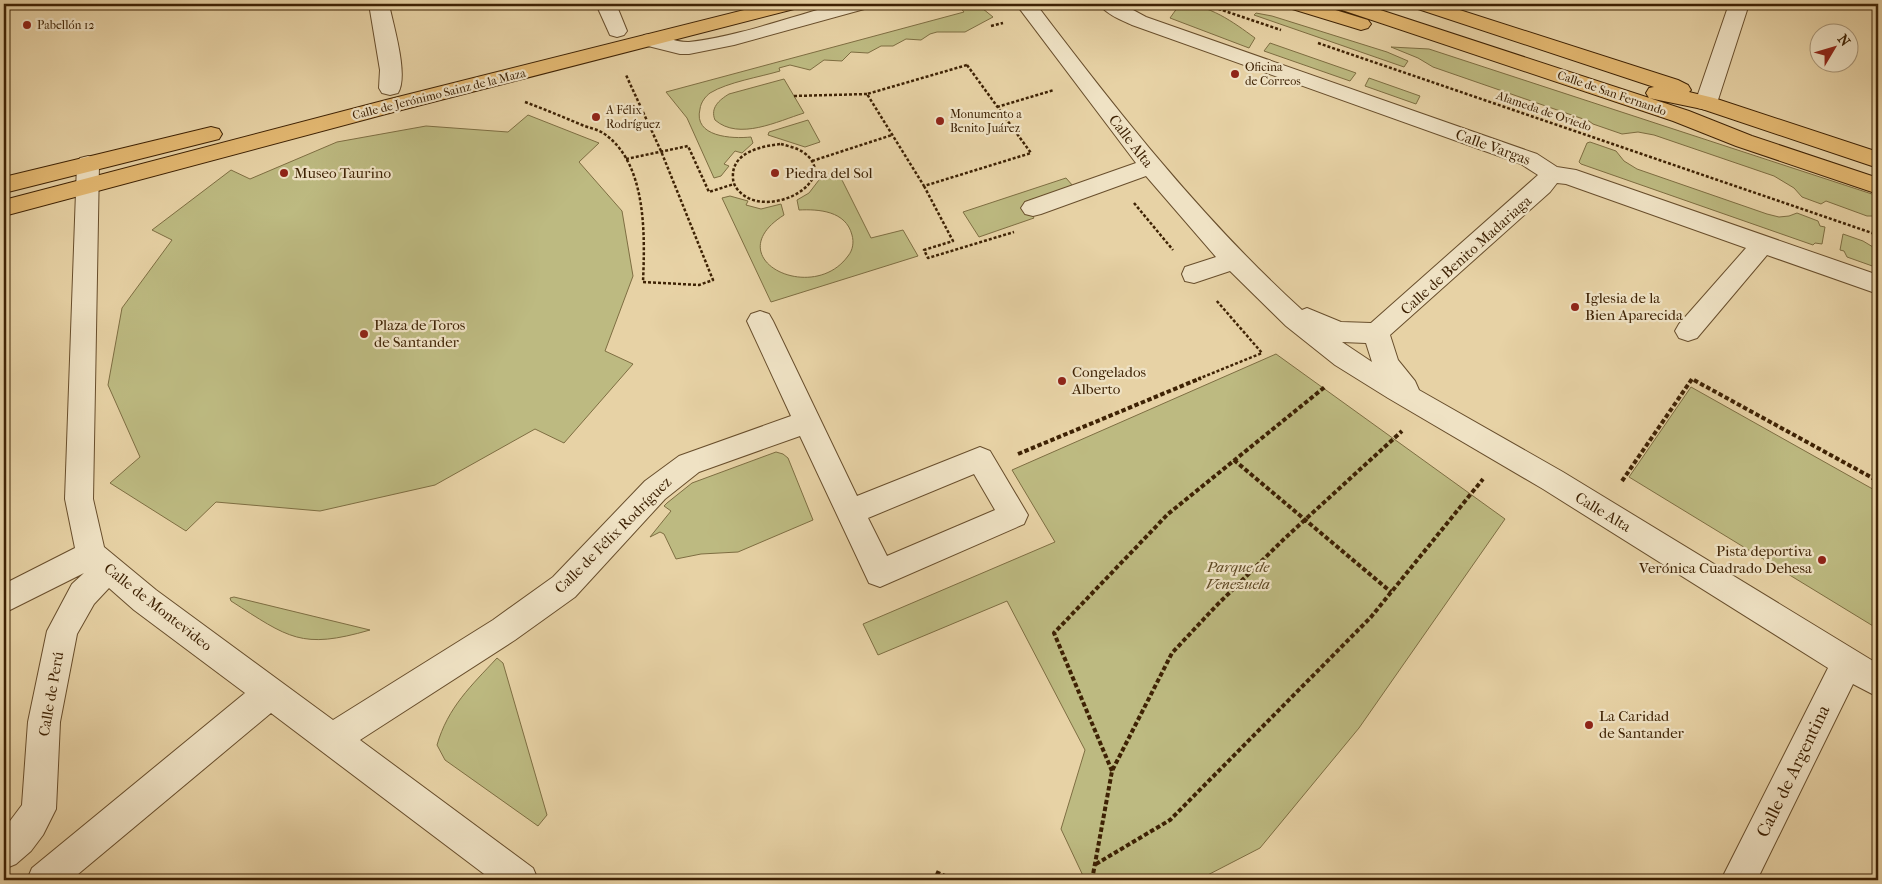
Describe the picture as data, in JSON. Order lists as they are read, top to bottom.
{
  "streets": {
    "main road": ["Calle de San Fernando", "Calle de Jerónimo Sainz de la Maza"],
    "street": [
      "Calle Alta",
      "Calle Vargas",
      "Calle de Benito Madariaga",
      "Calle de Félix Rodríguez",
      "Calle de Montevideo",
      "Calle de Perú",
      "Calle de Argentina"
    ],
    "path": ["Alameda de Oviedo"]
  },
  "crossings": [
    ["Calle de Jerónimo Sainz de la Maza", "Calle de Montevideo"],
    ["Calle Alta", "Calle de Benito Madariaga"],
    ["Calle Alta", "Calle de Argentina"],
    ["Calle Vargas", "Calle de Benito Madariaga"],
    ["Calle de Félix Rodríguez", "Calle de Montevideo"],
    ["Calle de Montevideo", "Calle de Perú"]
  ],
  "parks": ["Parque de Venezuela"],
  "places": [
    "Pabellón 12",
    "Oficina de Correos",
    "A Félix Rodríguez",
    "Monumento a Benito Juárez",
    "Museo Taurino",
    "Piedra del Sol",
    "Iglesia de la Bien Aparecida",
    "Plaza de Toros de Santander",
    "Congelados Alberto",
    "Pista deportiva Verónica Cuadrado Dehesa",
    "La Caridad de Santander"
  ],
  "north": "top right"
}
